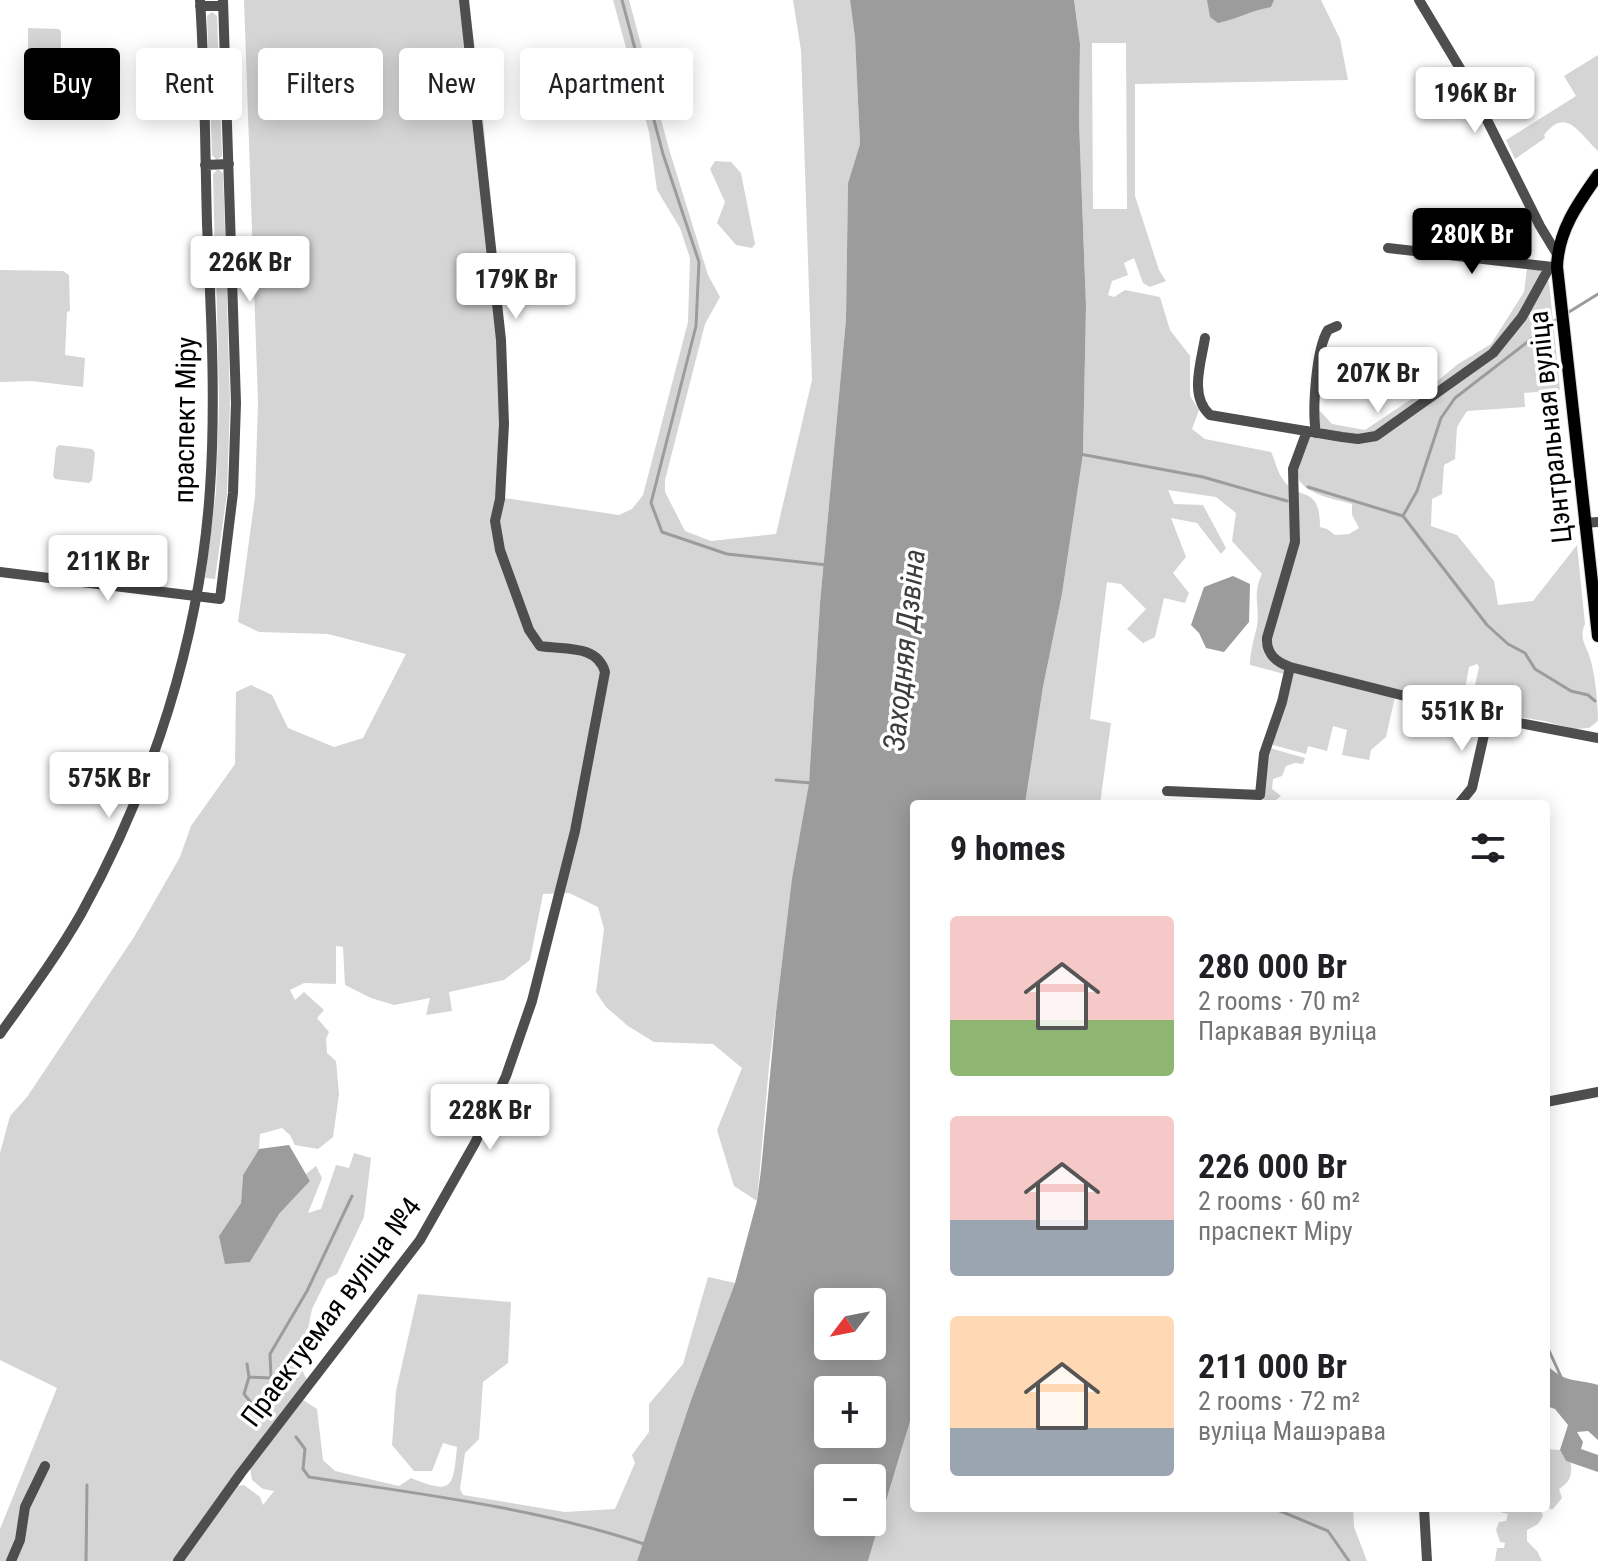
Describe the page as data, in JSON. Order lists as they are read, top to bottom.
{
  "streets": {
    "main road": ["Цэнтральная вуліца"],
    "street": ["праспект Міру", "Праектуемая вуліца №4"]
  },
  "water": ["Заходняя Дзвіна"],
  "north": "bottom left",
  "page": {
    "chip": [
      "Buy",
      "Rent",
      "Filters",
      "New",
      "Apartment"
    ],
    "price": [
      "196K Br",
      "280K Br",
      "226K Br",
      "179K Br",
      "207K Br",
      "211K Br",
      "551K Br",
      "575K Br",
      "228K Br"
    ],
    "heading": "9 homes",
    "list": [
      {
        "name": "280 000 Br",
        "note": "2 rooms · 70 m² · Паркавая вуліца"
      },
      {
        "name": "226 000 Br",
        "note": "2 rooms · 60 m² · праспект Міру"
      },
      {
        "name": "211 000 Br",
        "note": "2 rooms · 72 m² · вуліца Машэрава"
      }
    ],
    "map_buttons": ["+", "−"]
  }
}
